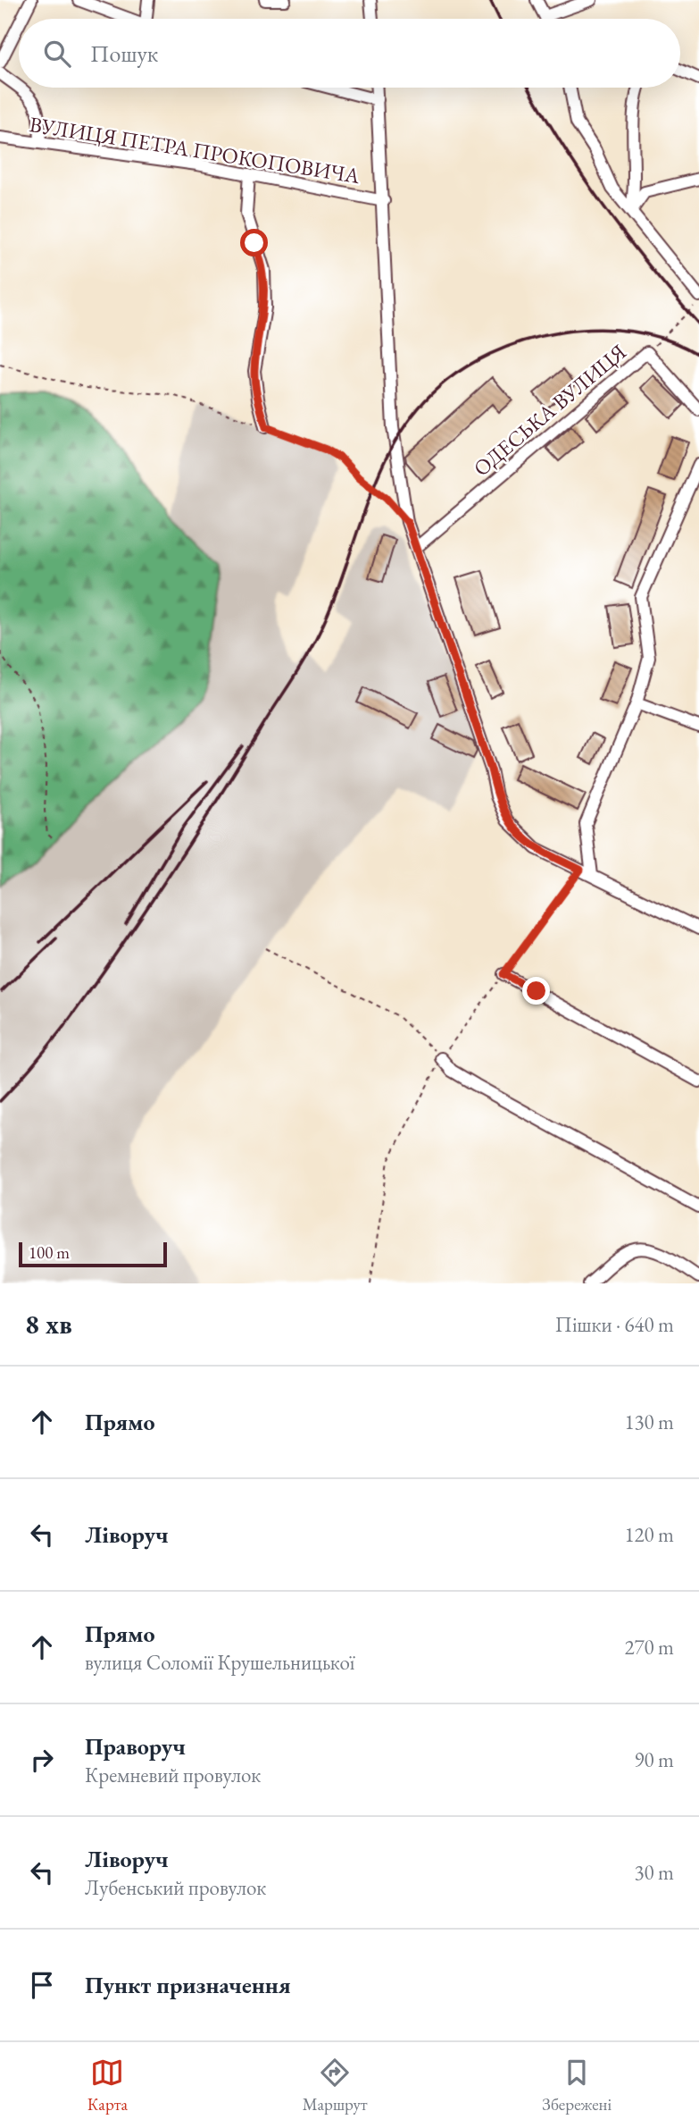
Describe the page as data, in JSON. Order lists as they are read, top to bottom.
{
  "streets": {
    "street": ["ВУЛИЦЯ ПЕТРА ПРОКОПОВИЧА", "ОДЕСЬКА ВУЛИЦЯ"]
  },
  "scale_bar": "100 m",
  "page": {
    "search": "Пошук",
    "scale": "100 m",
    "heading": ["8 хв", "Пішки · 640 m"],
    "list": [
      ["Прямо", "130 m"],
      ["Ліворуч", "120 m"],
      ["Прямо", "вулиця Соломії Крушельницької", "270 m"],
      ["Праворуч", "Кремневий провулок", "90 m"],
      ["Ліворуч", "Лубенський провулок", "30 m"],
      "Пункт призначення"
    ],
    "nav": ["Карта", "Маршрут", "Збережені"]
  }
}
